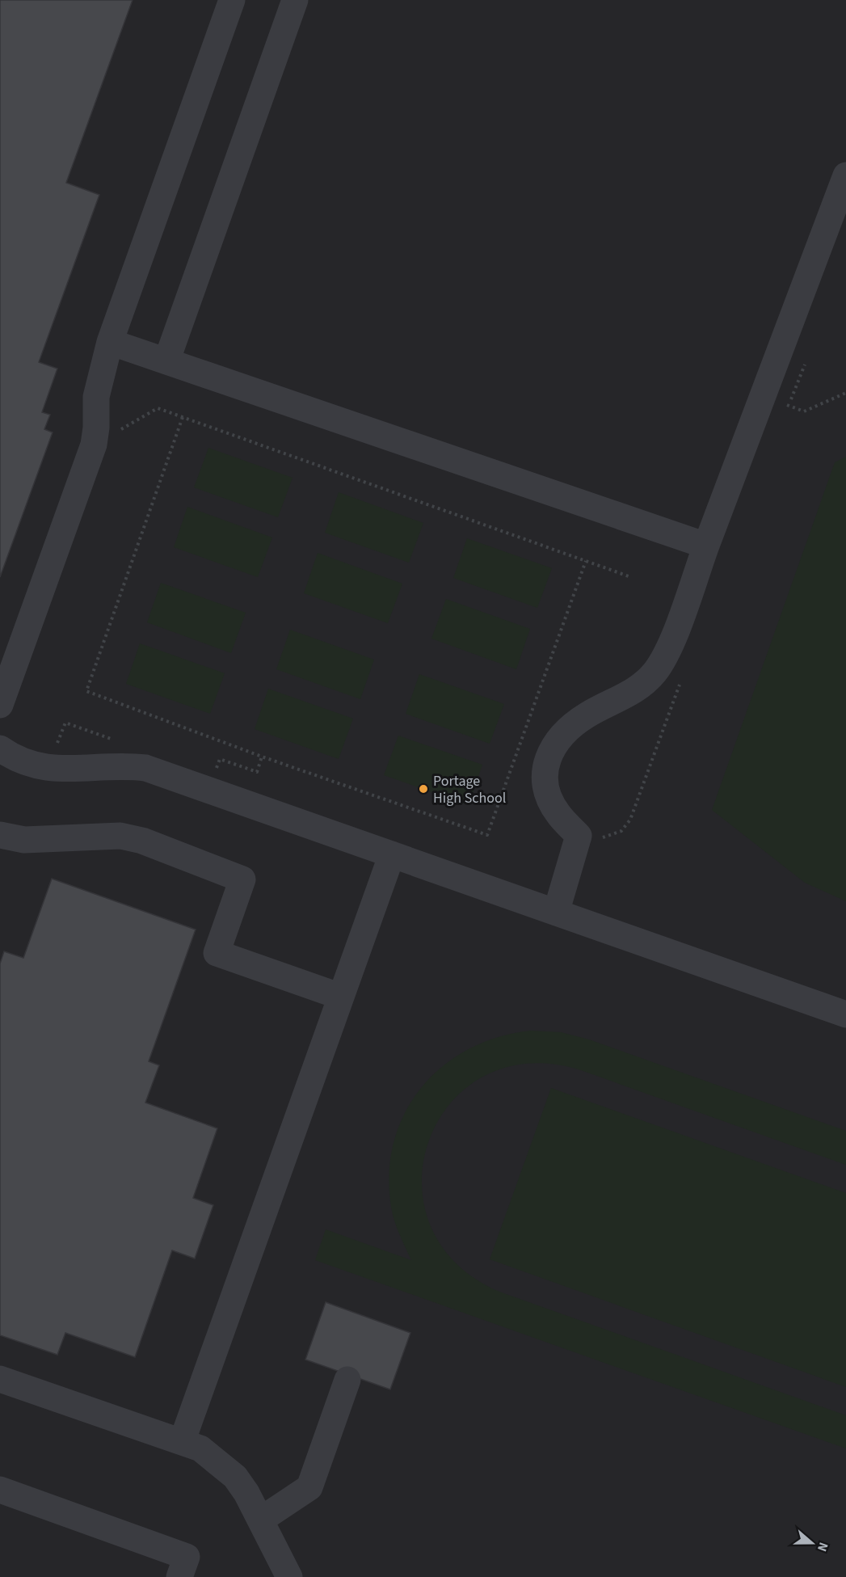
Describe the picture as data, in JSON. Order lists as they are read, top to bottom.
{
  "places": ["Portage High School"],
  "north": "right"
}
